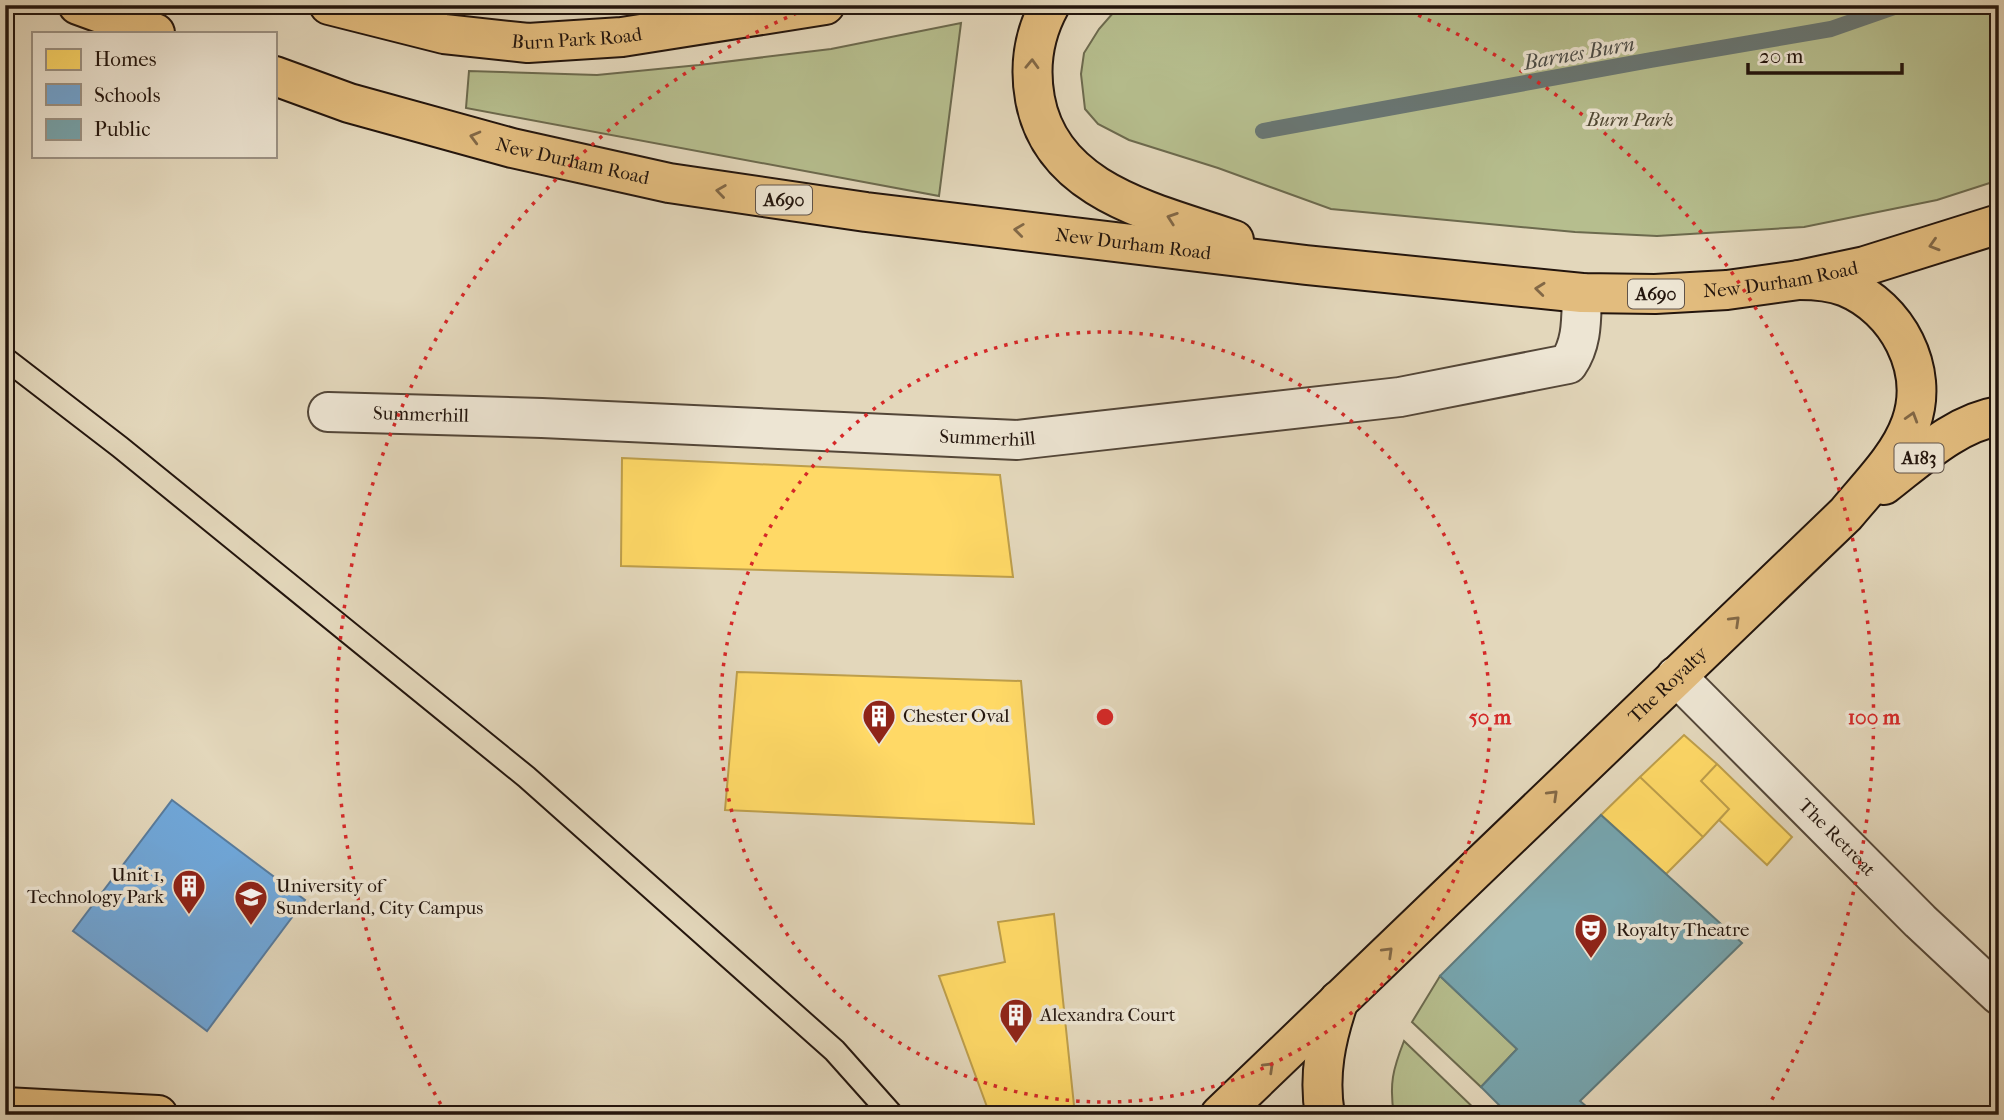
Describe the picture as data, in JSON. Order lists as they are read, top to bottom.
{
  "streets": {
    "main road": [
      "Burn Park Road",
      "New Durham Road",
      "A690",
      "A183",
      "The Royalty"
    ],
    "street": ["Summerhill", "The Retreat"]
  },
  "crossings": [
    ["New Durham Road", "A690"],
    ["New Durham Road", "Summerhill"],
    ["New Durham Road", "The Royalty"],
    ["A183", "The Royalty"],
    ["The Royalty", "The Retreat"]
  ],
  "one_way": ["New Durham Road", "The Royalty"],
  "water": ["Barnes Burn"],
  "parks": ["Burn Park"],
  "places": {
    "building": ["Chester Oval", "Unit 1, Technology Park", "Alexandra Court"],
    "school or university": ["University of Sunderland, City Campus"],
    "theatre": ["Royalty Theatre"]
  },
  "legend": ["Homes", "Schools", "Public"],
  "scale_bar": "20 m",
  "rings": ["50 m", "100 m"]
}
